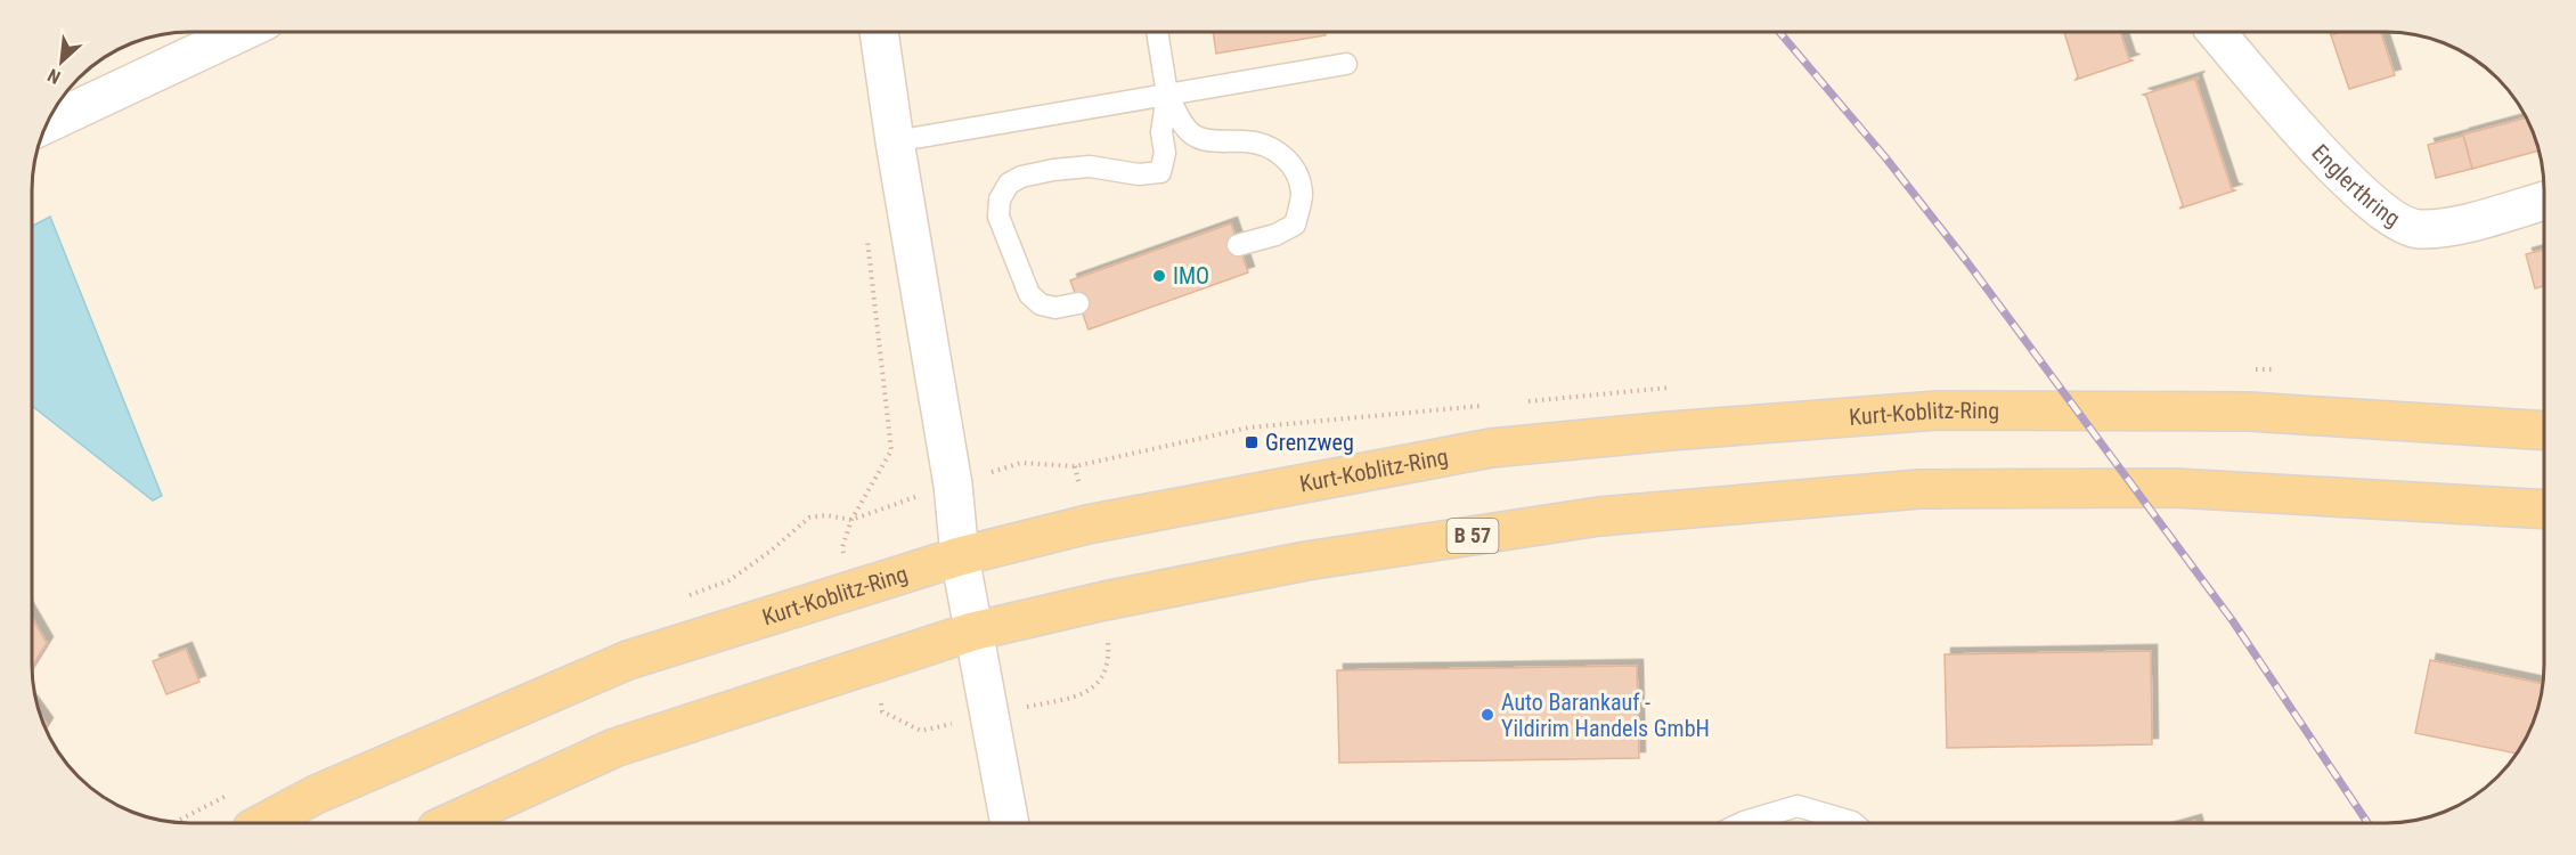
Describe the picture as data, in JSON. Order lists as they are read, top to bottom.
{
  "streets": {
    "main road": ["Kurt-Koblitz-Ring", "B 57"],
    "street": ["Englerthring"]
  },
  "places": {
    "other": ["IMO", "Auto Barankauf - Yildirim Handels GmbH"],
    "transit": ["Grenzweg"]
  },
  "north": "bottom left"
}
